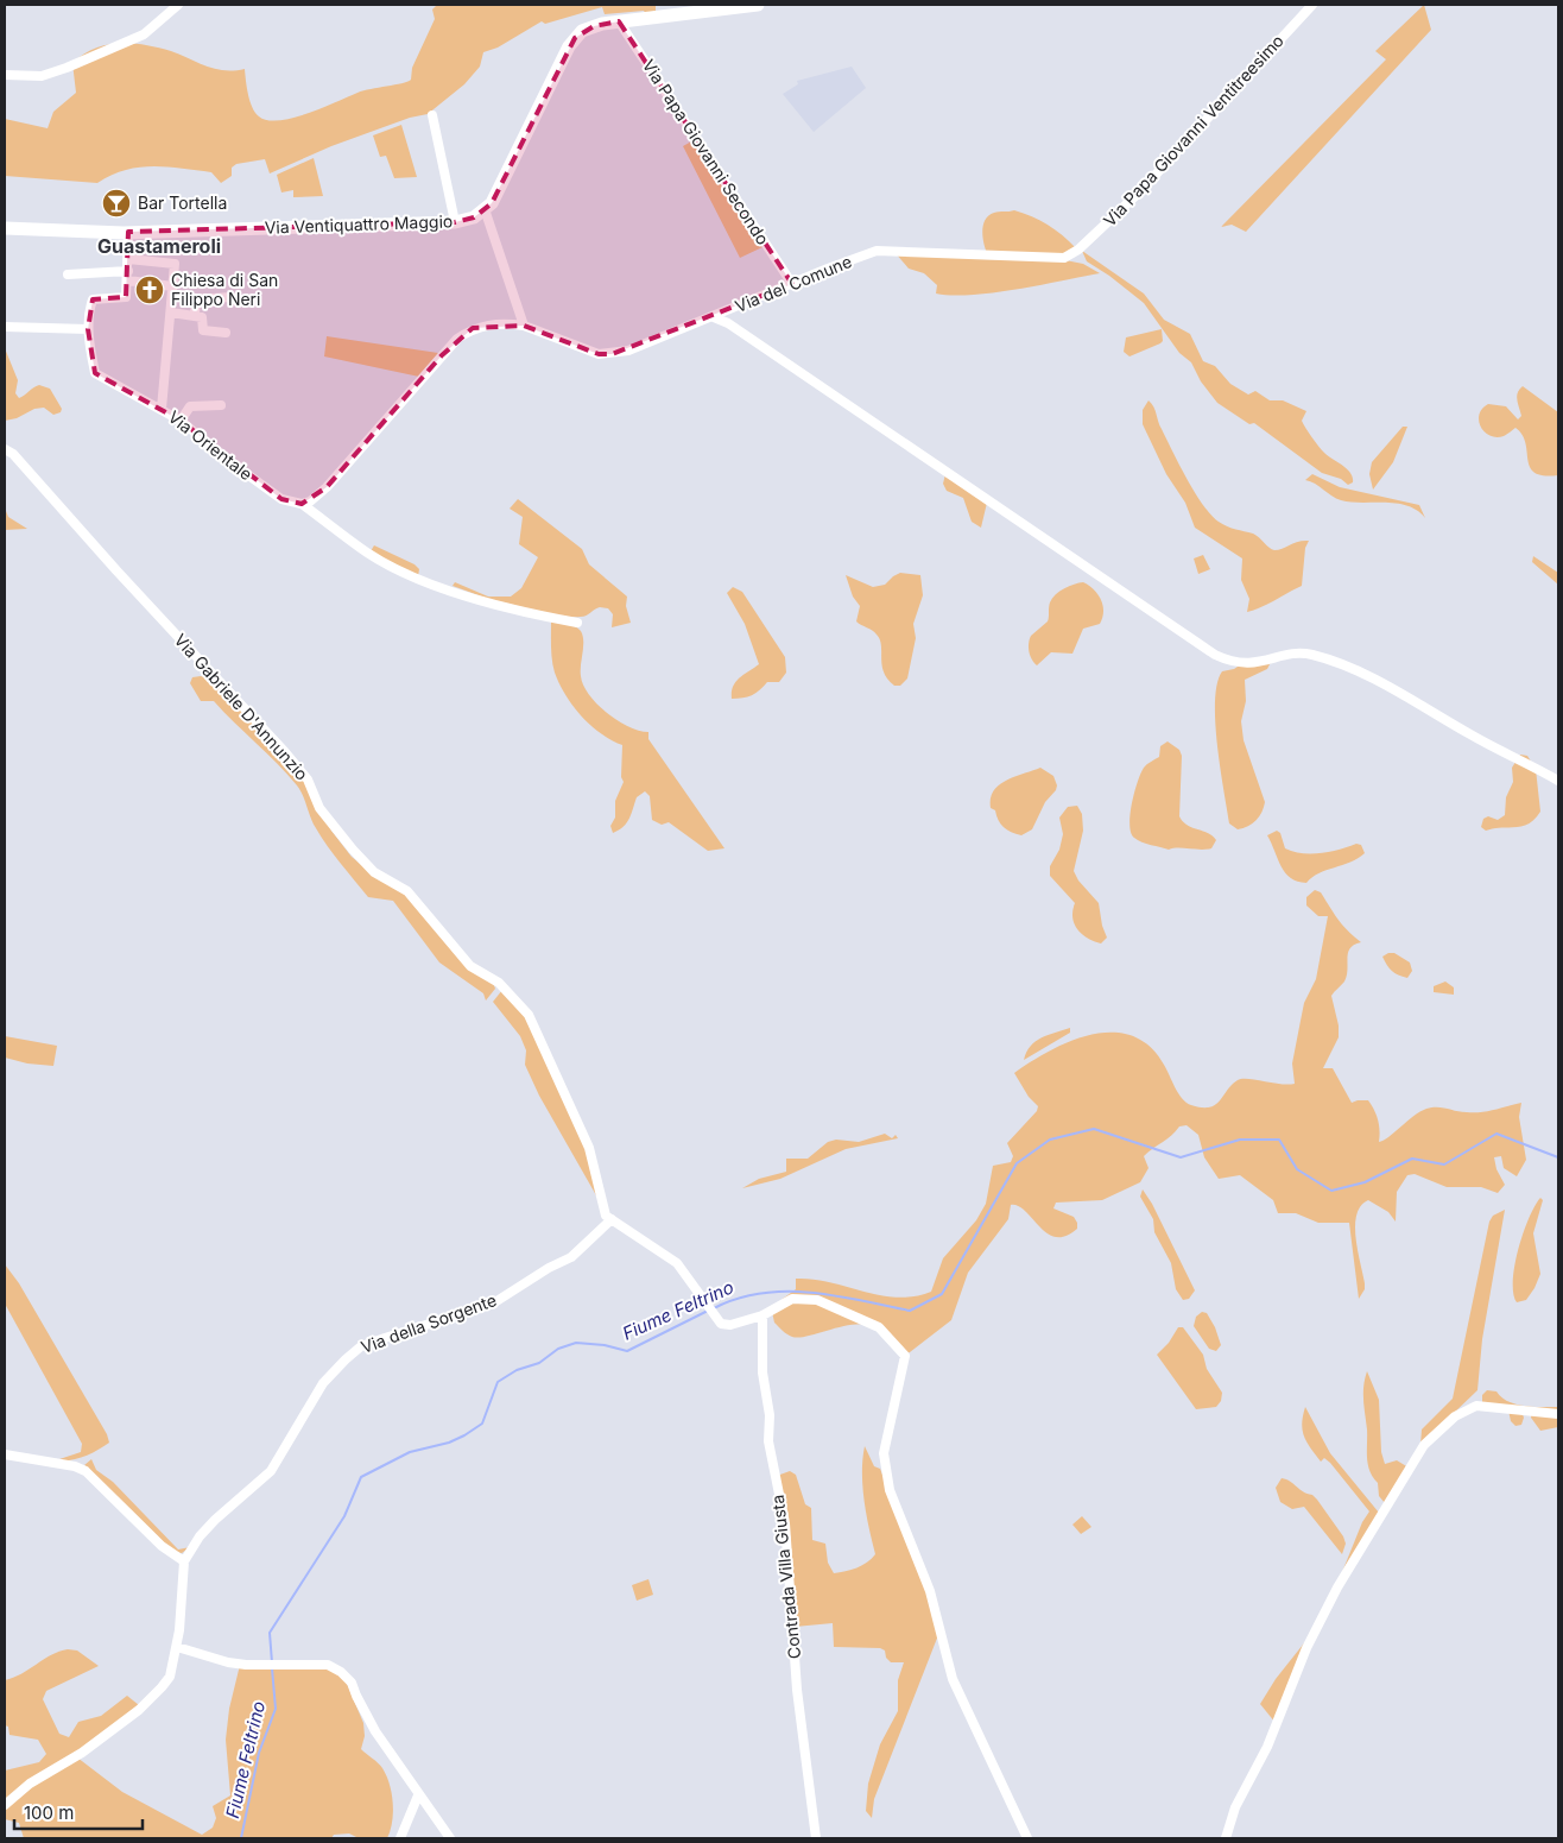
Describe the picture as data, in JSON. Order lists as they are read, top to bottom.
{
  "streets": {
    "street": [
      "Via Papa Giovanni Ventitreesimo",
      "Via Papa Giovanni Secondo",
      "Via Ventiquattro Maggio",
      "Via del Comune",
      "Via Orientale",
      "Via Gabriele D'Annunzio",
      "Via della Sorgente",
      "Contrada Villa Giusta"
    ]
  },
  "crossings": [
    ["Via Papa Giovanni Ventitreesimo", "Via del Comune"],
    ["Via Papa Giovanni Secondo", "Via del Comune"],
    ["Via del Comune", "Via Orientale"],
    ["Via Gabriele D'Annunzio", "Via della Sorgente"]
  ],
  "districts": ["Guastameroli"],
  "water": ["Fiume Feltrino"],
  "places": {
    "bar": ["Bar Tortella"],
    "church": ["Chiesa di San Filippo Neri"]
  },
  "scale_bar": "100 m"
}
